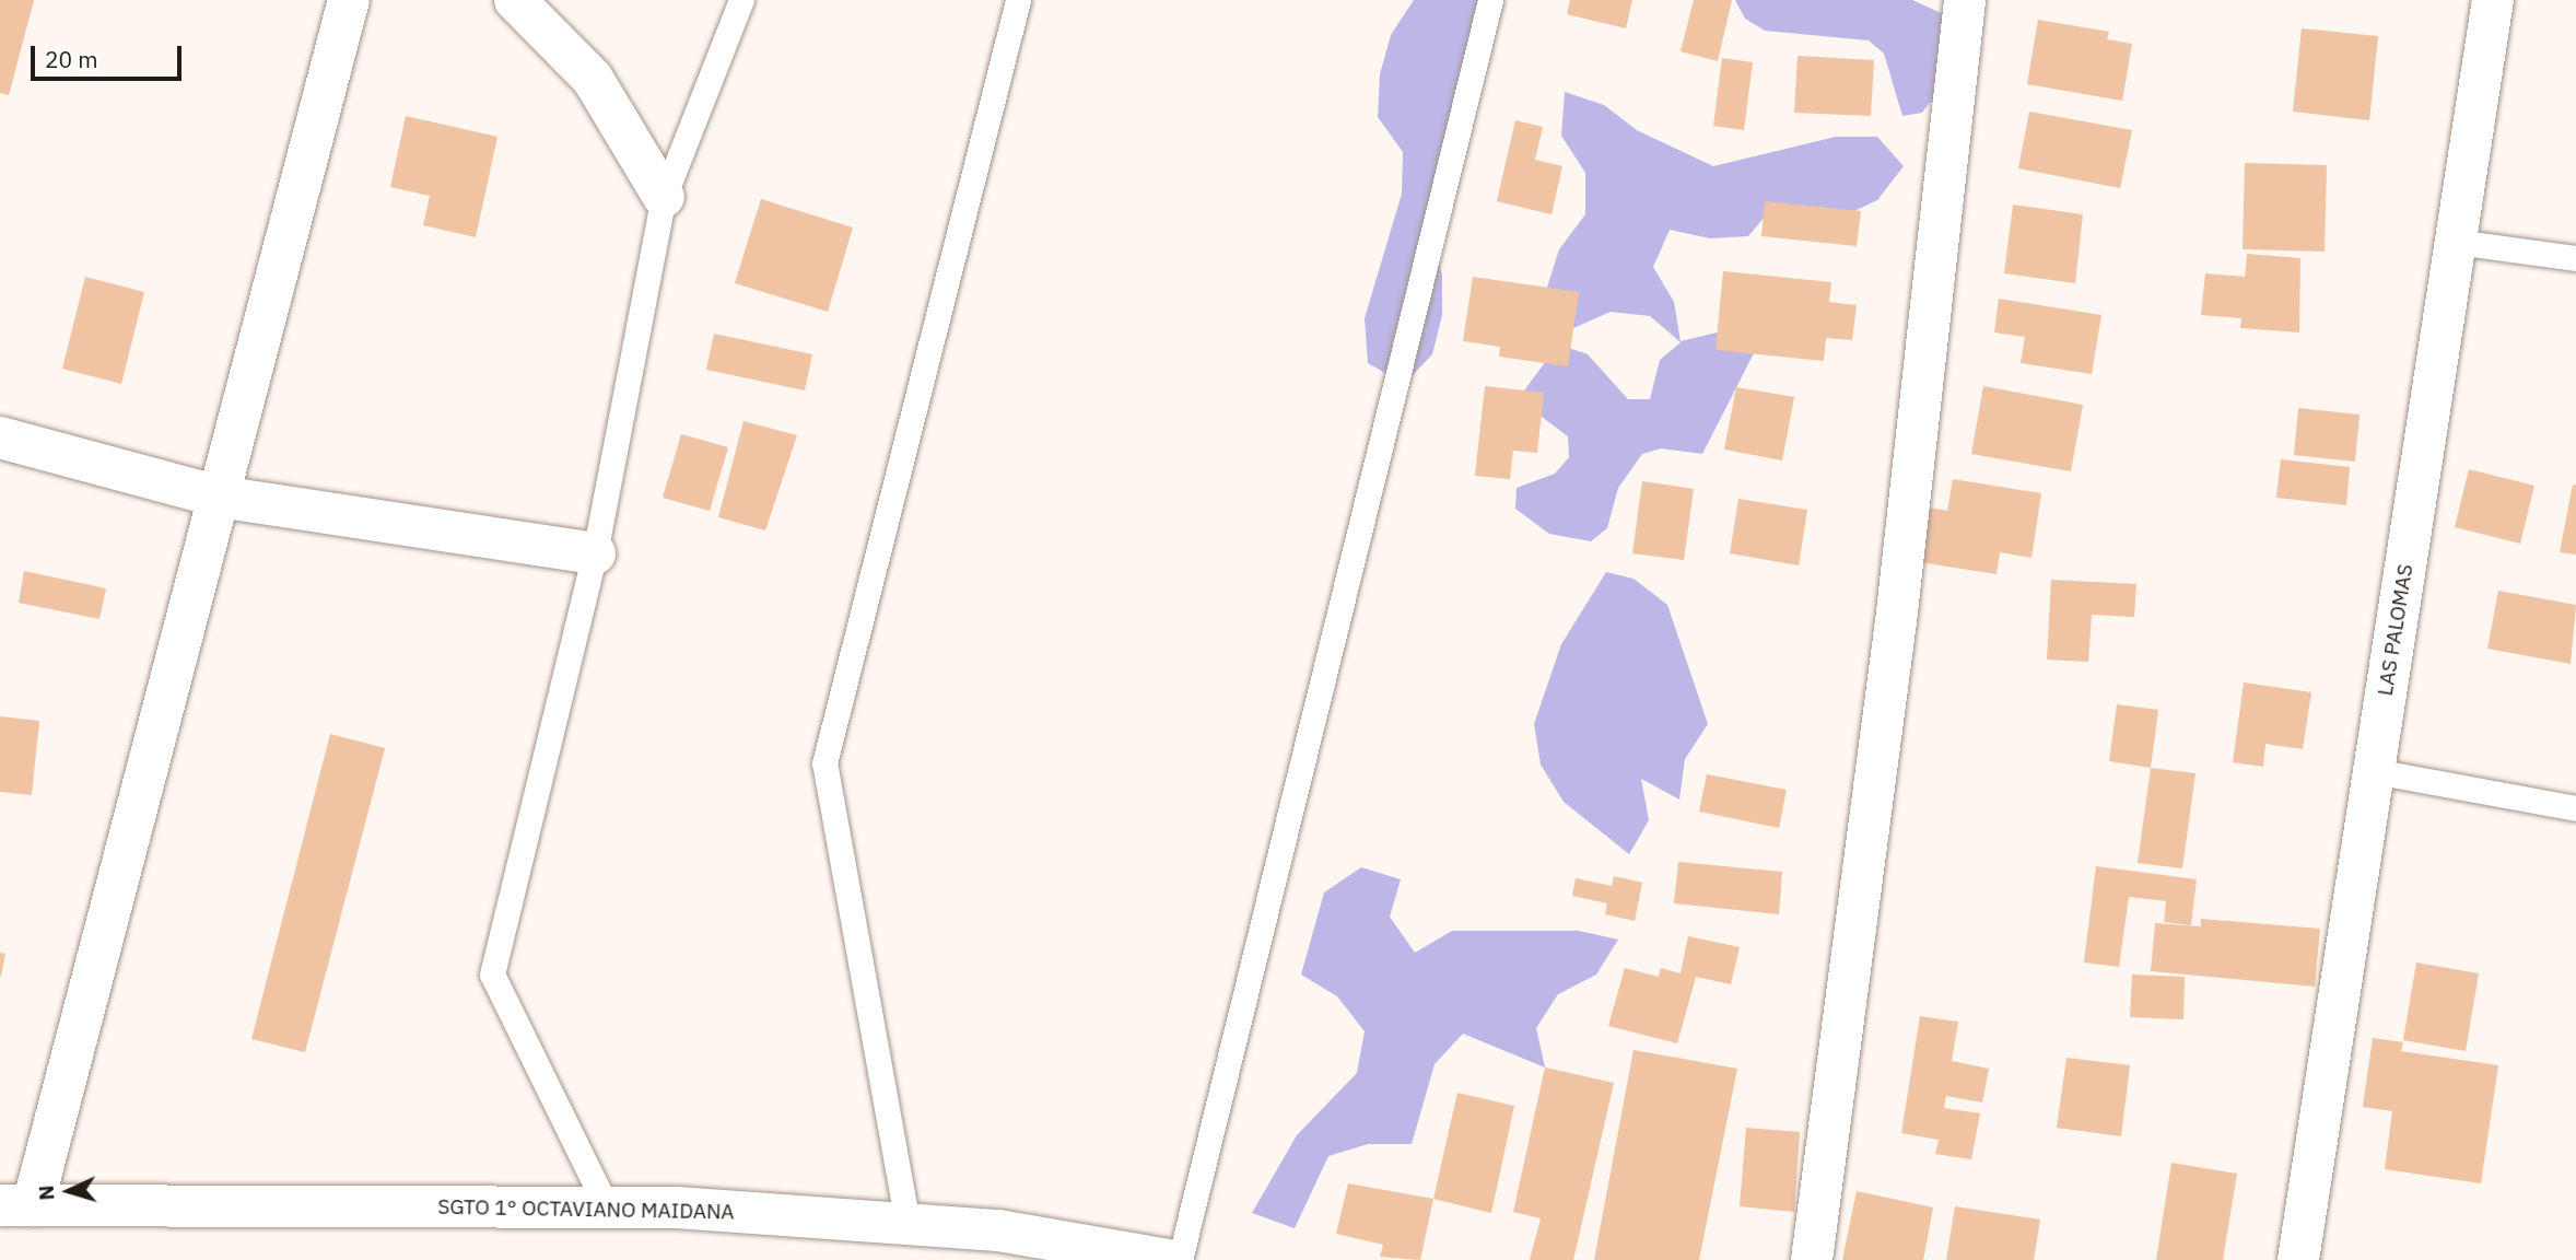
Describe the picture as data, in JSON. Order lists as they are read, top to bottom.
{
  "streets": {
    "street": ["LAS PALOMAS", "SGTO 1° OCTAVIANO MAIDANA"]
  },
  "scale_bar": "20 m",
  "north": "left"
}
